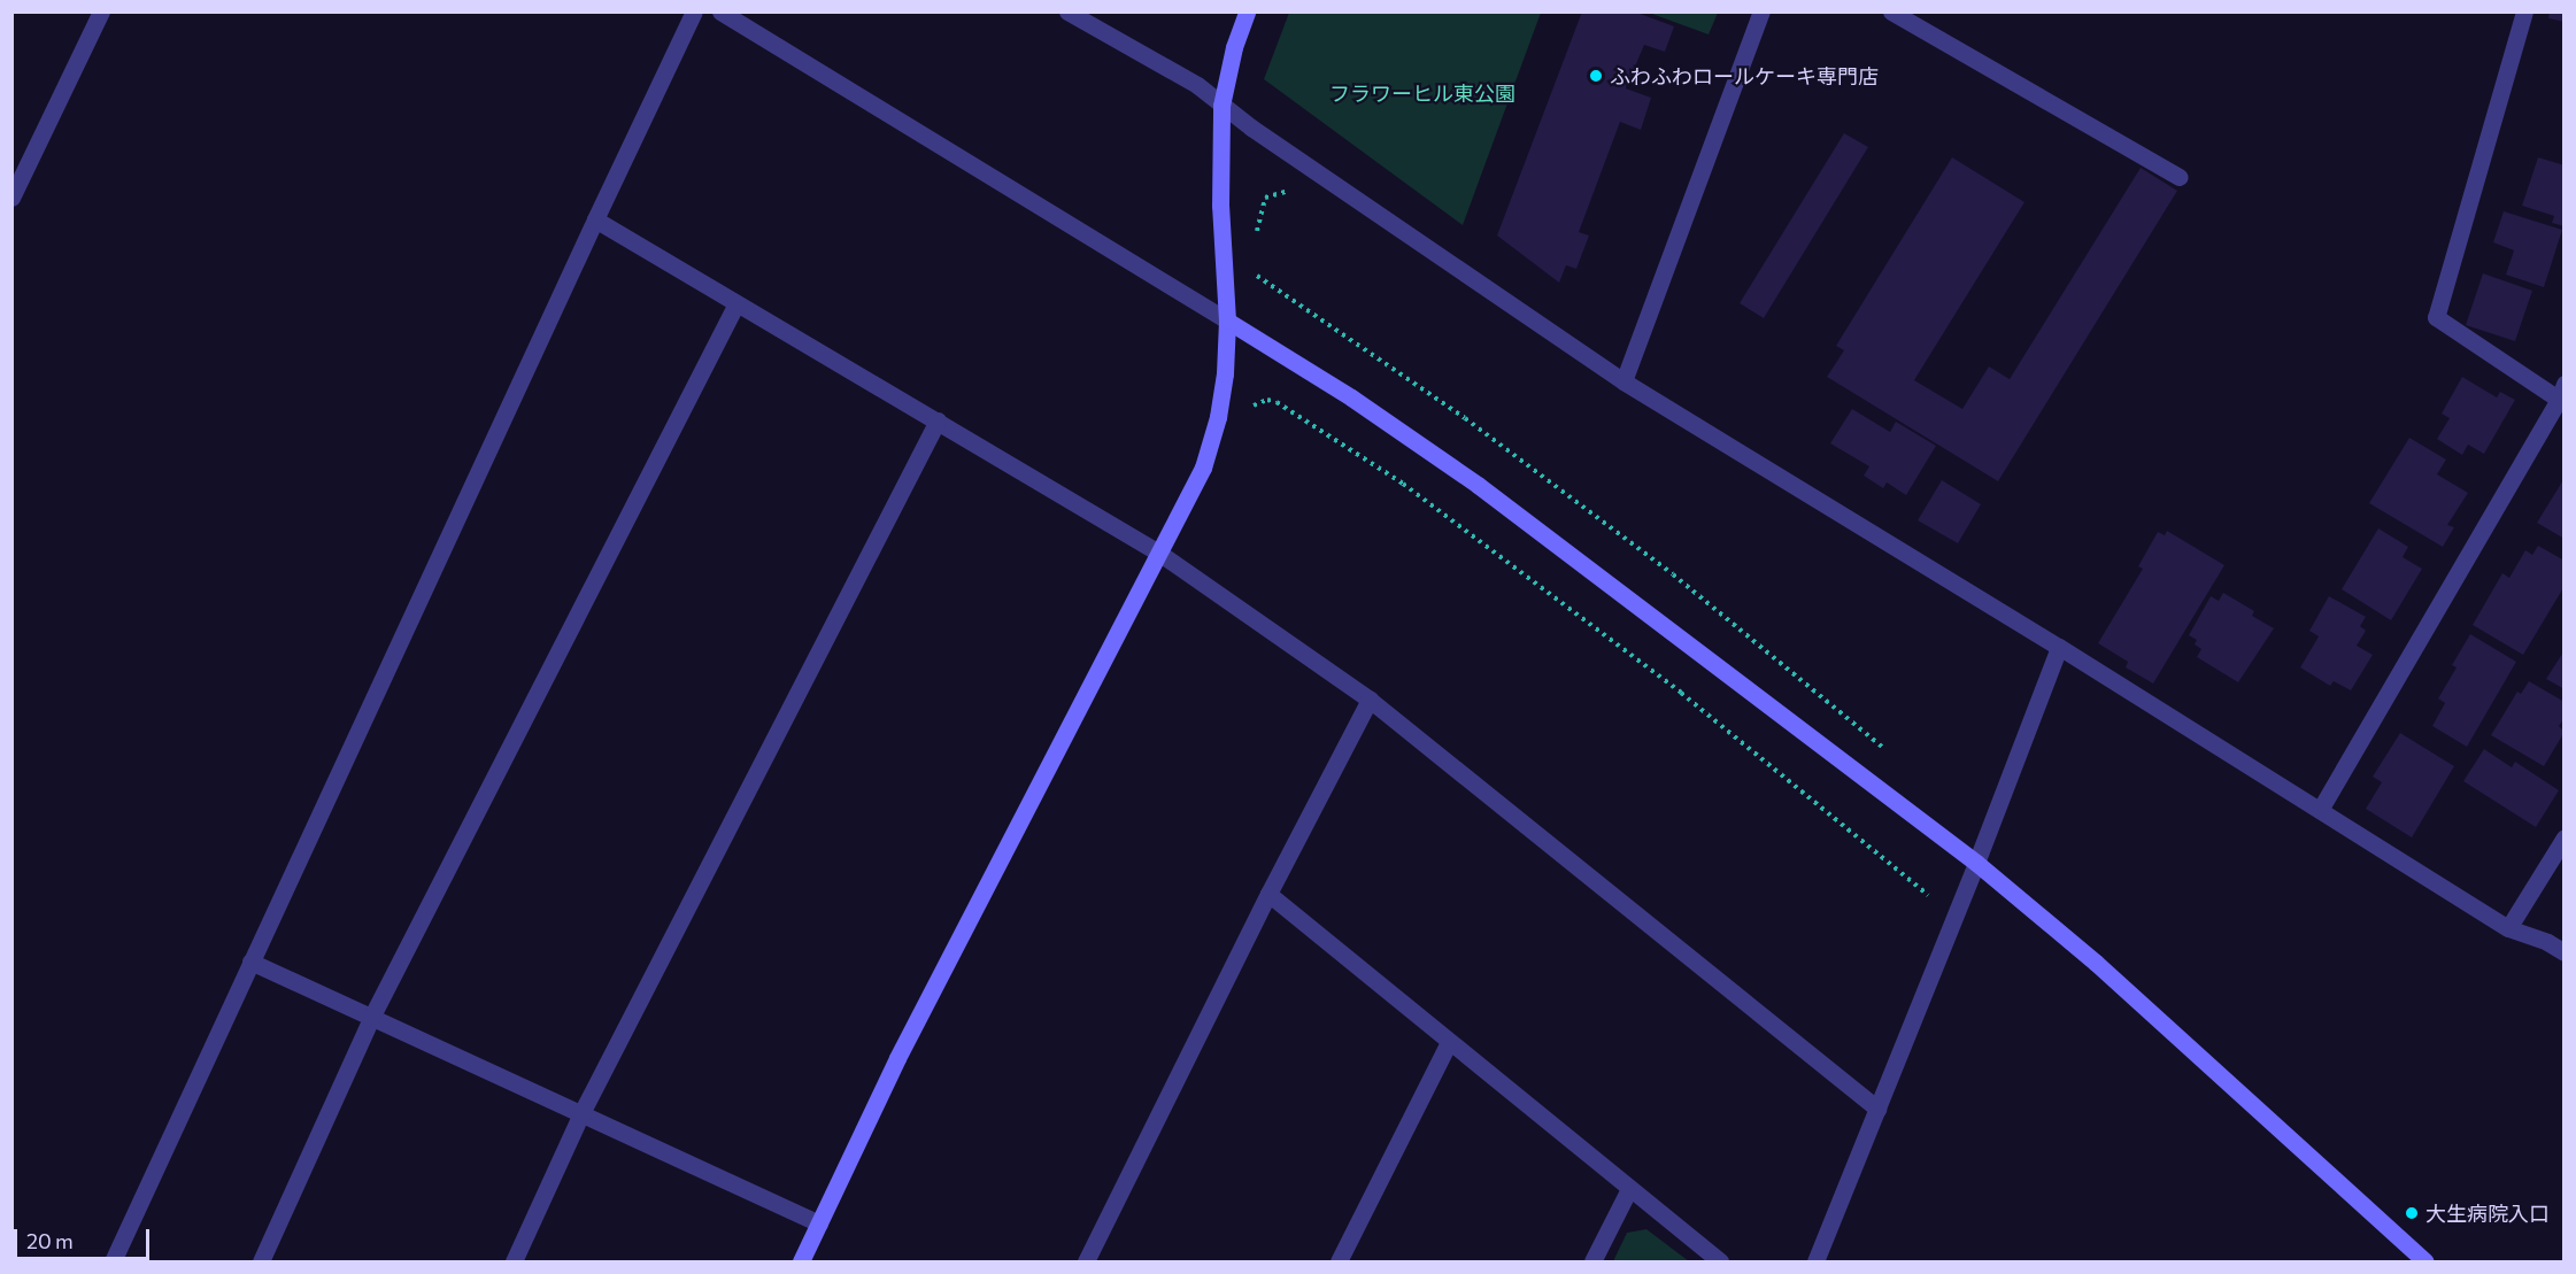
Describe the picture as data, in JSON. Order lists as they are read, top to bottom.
{
  "parks": ["フラワーヒル東公園"],
  "places": ["ふわふわロールケーキ専門店", "大生病院入口"],
  "scale_bar": "20 m"
}
